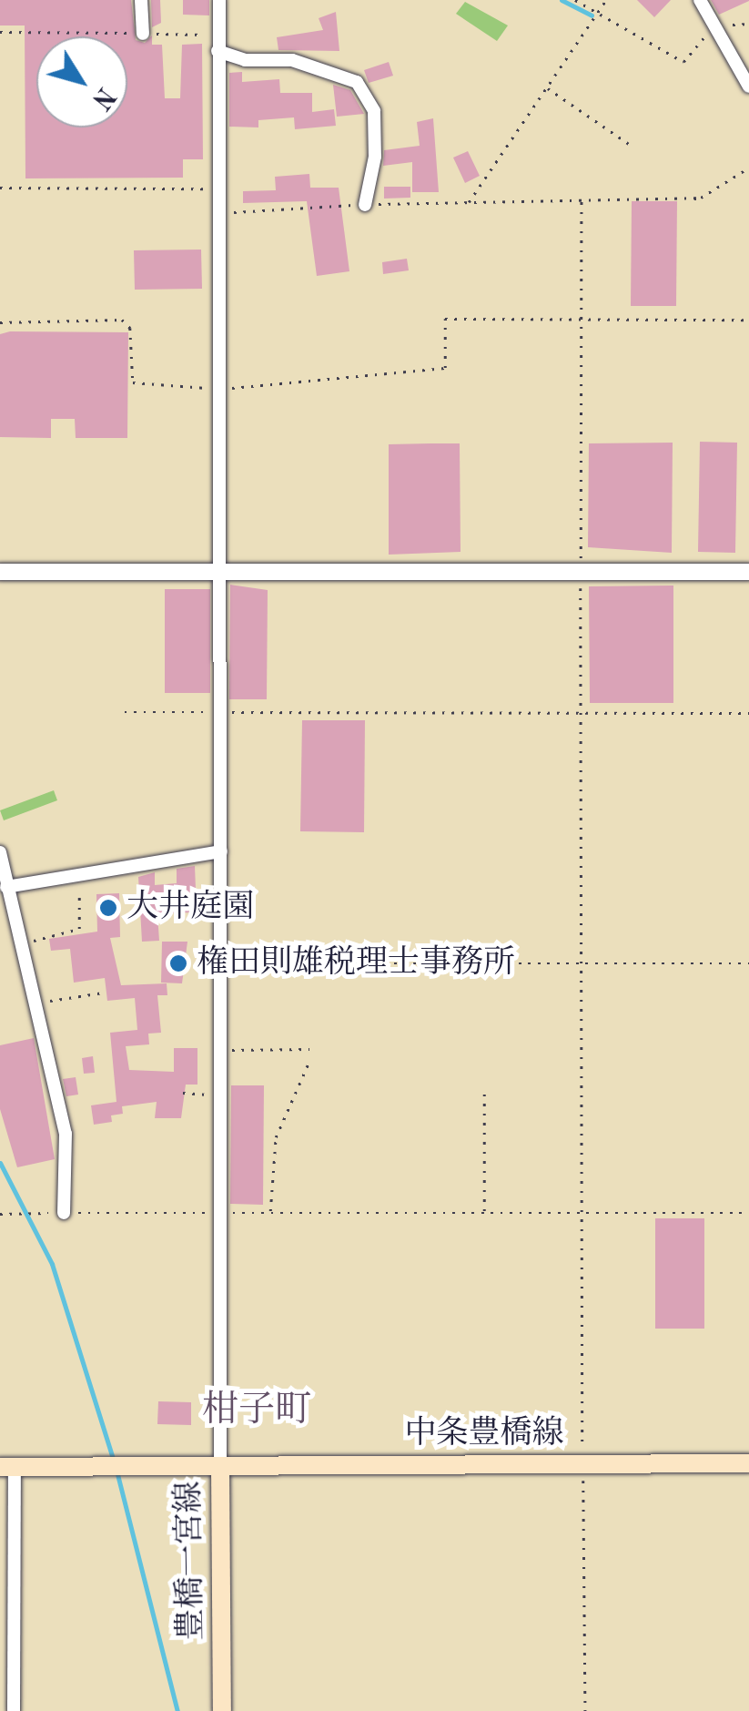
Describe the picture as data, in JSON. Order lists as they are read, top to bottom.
{
  "streets": {
    "main road": ["中条豊橋線", "豊橋一宮線"]
  },
  "crossings": [
    ["中条豊橋線", "豊橋一宮線"]
  ],
  "districts": ["柑子町"],
  "places": ["大井庭園", "権田則雄税理士事務所"],
  "north": "bottom right"
}
